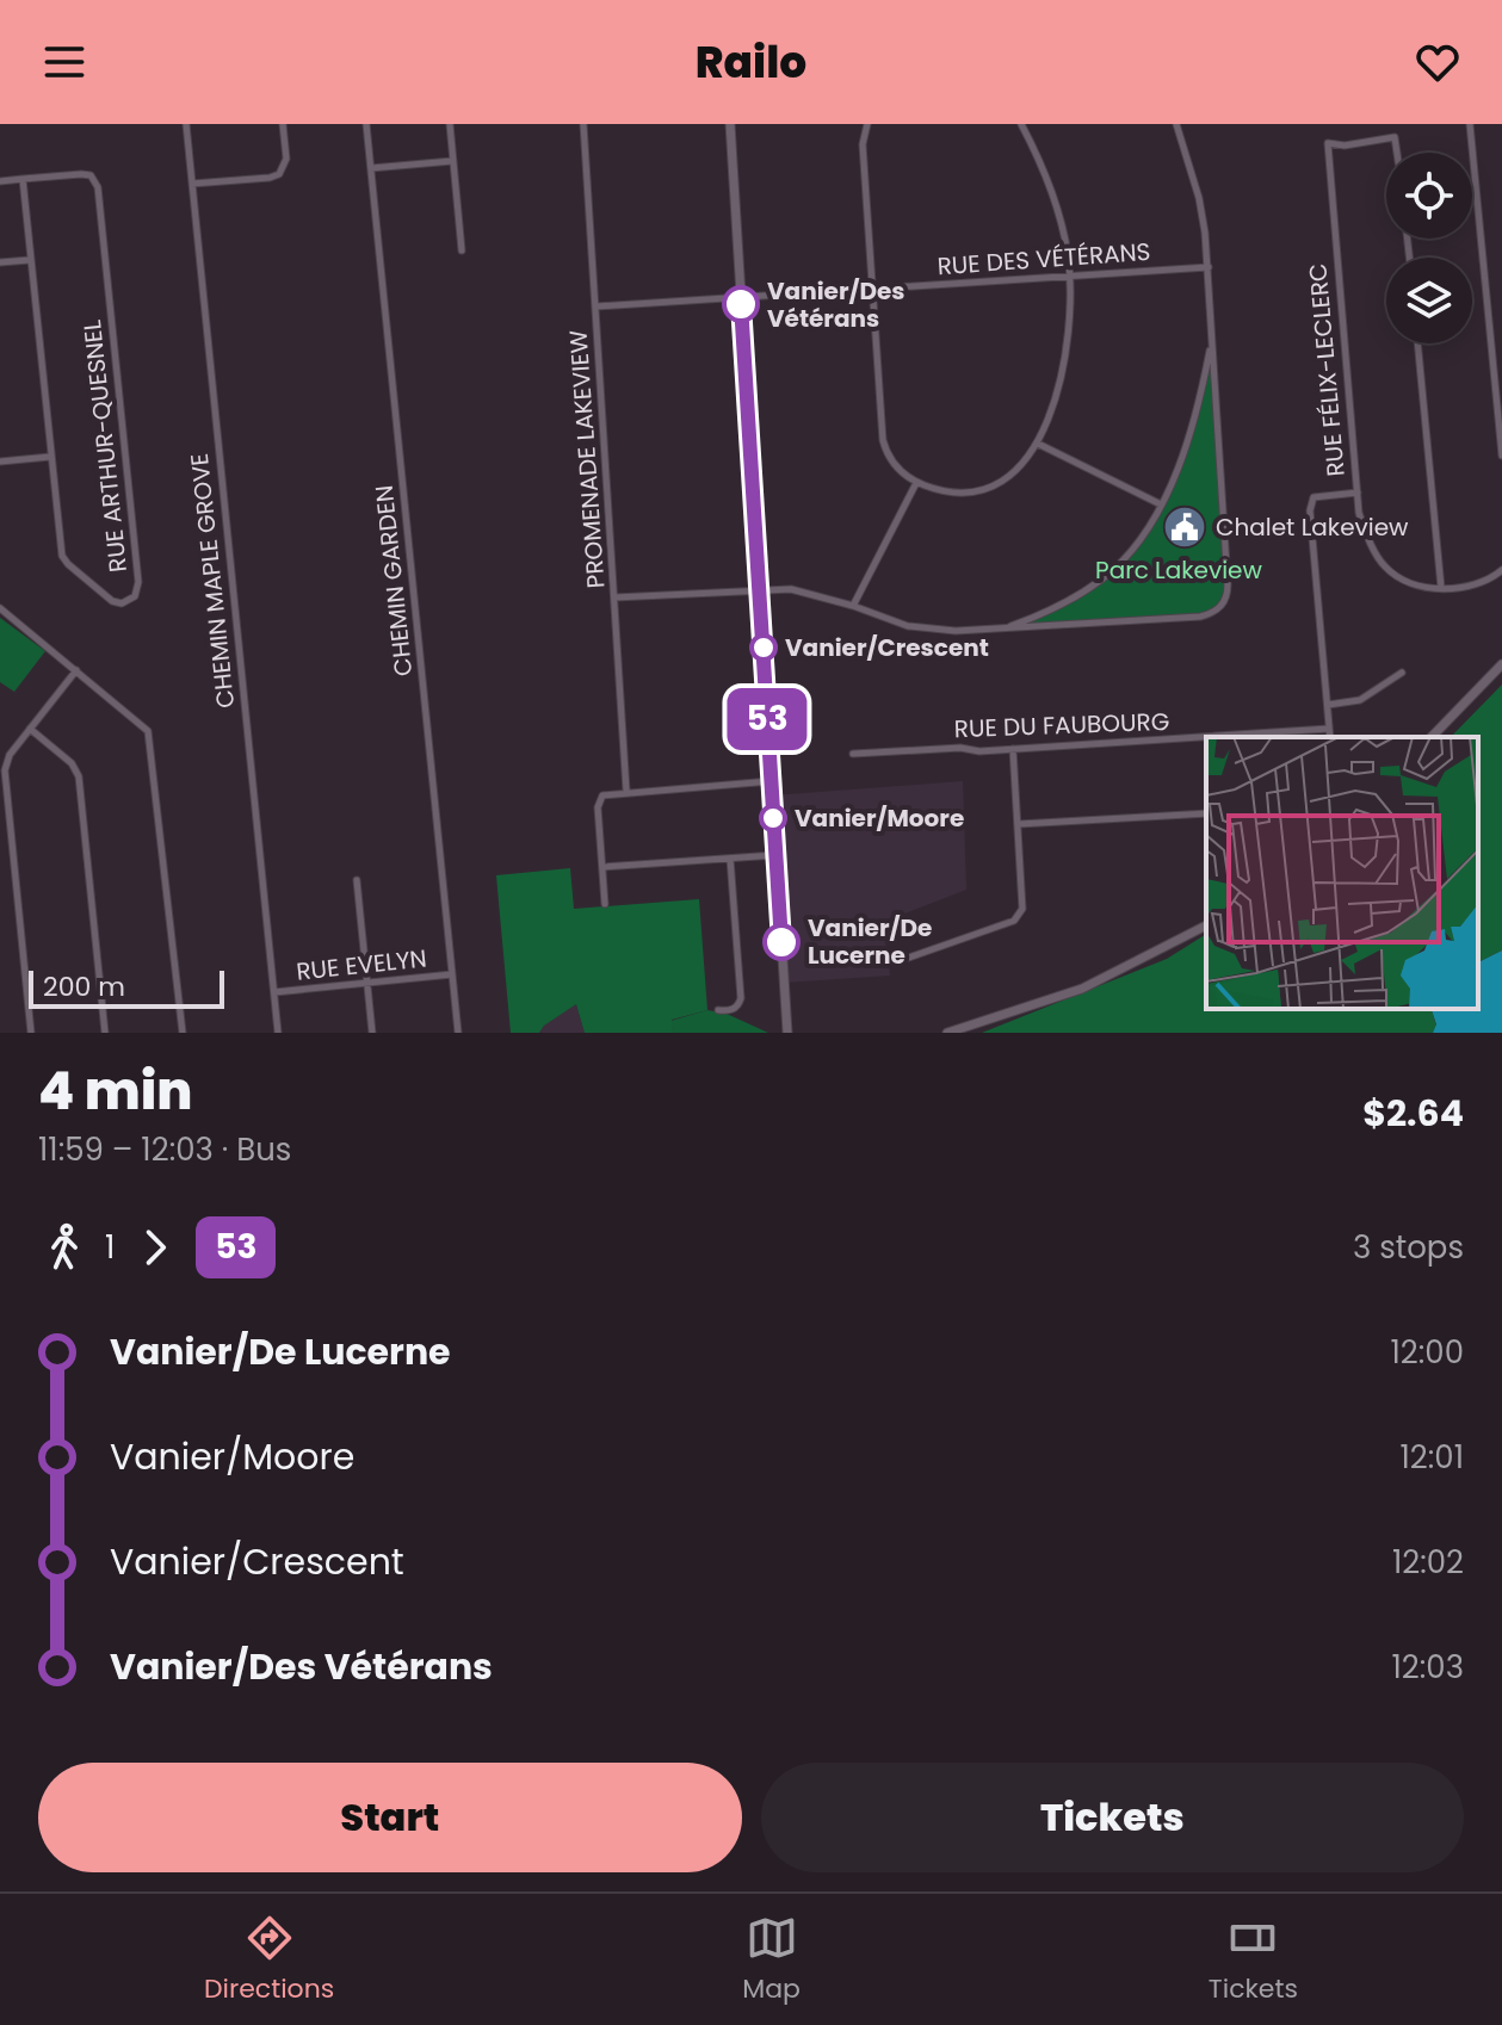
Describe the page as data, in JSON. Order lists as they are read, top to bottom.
{
  "streets": {
    "street": [
      "RUE DES VÉTÉRANS",
      "RUE FÉLIX-LECLERC",
      "RUE ARTHUR-QUESNEL",
      "PROMENADE LAKEVIEW",
      "CHEMIN MAPLE GROVE",
      "CHEMIN GARDEN",
      "RUE DU FAUBOURG",
      "RUE EVELYN"
    ]
  },
  "crossings": [
    ["RUE DES VÉTÉRANS", "PROMENADE LAKEVIEW"],
    ["CHEMIN MAPLE GROVE", "RUE EVELYN"],
    ["CHEMIN GARDEN", "RUE EVELYN"]
  ],
  "parks": ["Parc Lakeview"],
  "places": {
    "other": [
      "Vanier/Des Vétérans",
      "Vanier/Crescent",
      "Vanier/Moore",
      "Vanier/De Lucerne"
    ],
    "public building": ["Chalet Lakeview"]
  },
  "lines": ["bus line 53"],
  "scale_bar": "200 m",
  "page": {
    "header": "Railo",
    "on_map": "53",
    "scale": "200 m",
    "heading": ["4 min", "11:59 – 12:03 · Bus", "$2.64"],
    "legs": ["1", "53", "3 stops"],
    "list": [
      {
        "name": "Vanier/De Lucerne",
        "value": "12:00"
      },
      {
        "name": "Vanier/Moore",
        "value": "12:01"
      },
      {
        "name": "Vanier/Crescent",
        "value": "12:02"
      },
      {
        "name": "Vanier/Des Vétérans",
        "value": "12:03"
      }
    ],
    "buttons": ["Start", "Tickets"],
    "tabs": ["Directions", "Map", "Tickets"]
  }
}
